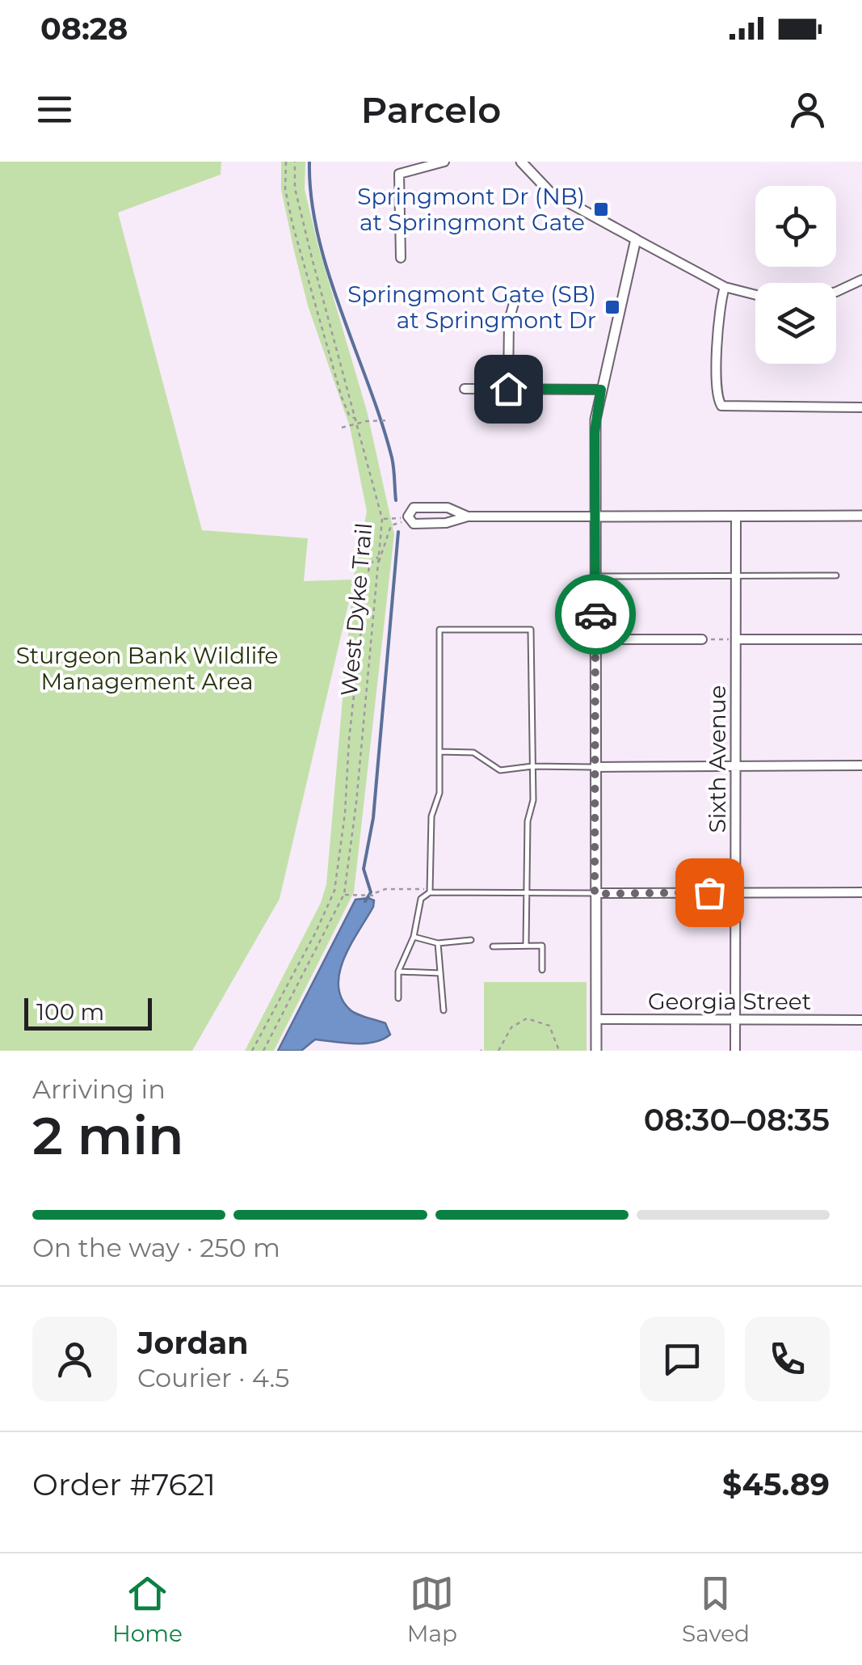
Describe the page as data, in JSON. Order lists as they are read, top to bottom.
{
  "streets": {
    "street": ["Sixth Avenue", "Georgia Street"],
    "path": ["West Dyke Trail"]
  },
  "crossings": [
    ["Sixth Avenue", "Georgia Street"]
  ],
  "parks": ["Sturgeon Bank Wildlife Management Area"],
  "places": {
    "transit": ["Springmont Dr (NB) at Springmont Gate", "Springmont Gate (SB) at Springmont Dr"]
  },
  "scale_bar": "100 m",
  "page": {
    "status": "08:28",
    "header": "Parcelo",
    "scale": "100 m",
    "heading": ["2 min", "Arriving in", "08:30–08:35"],
    "panel": [
      "Jordan",
      "Courier · 4.5",
      "Order #7621",
      "$45.89"
    ],
    "bar": "On the way · 250 m",
    "tabs": ["Home", "Map", "Saved"]
  }
}
